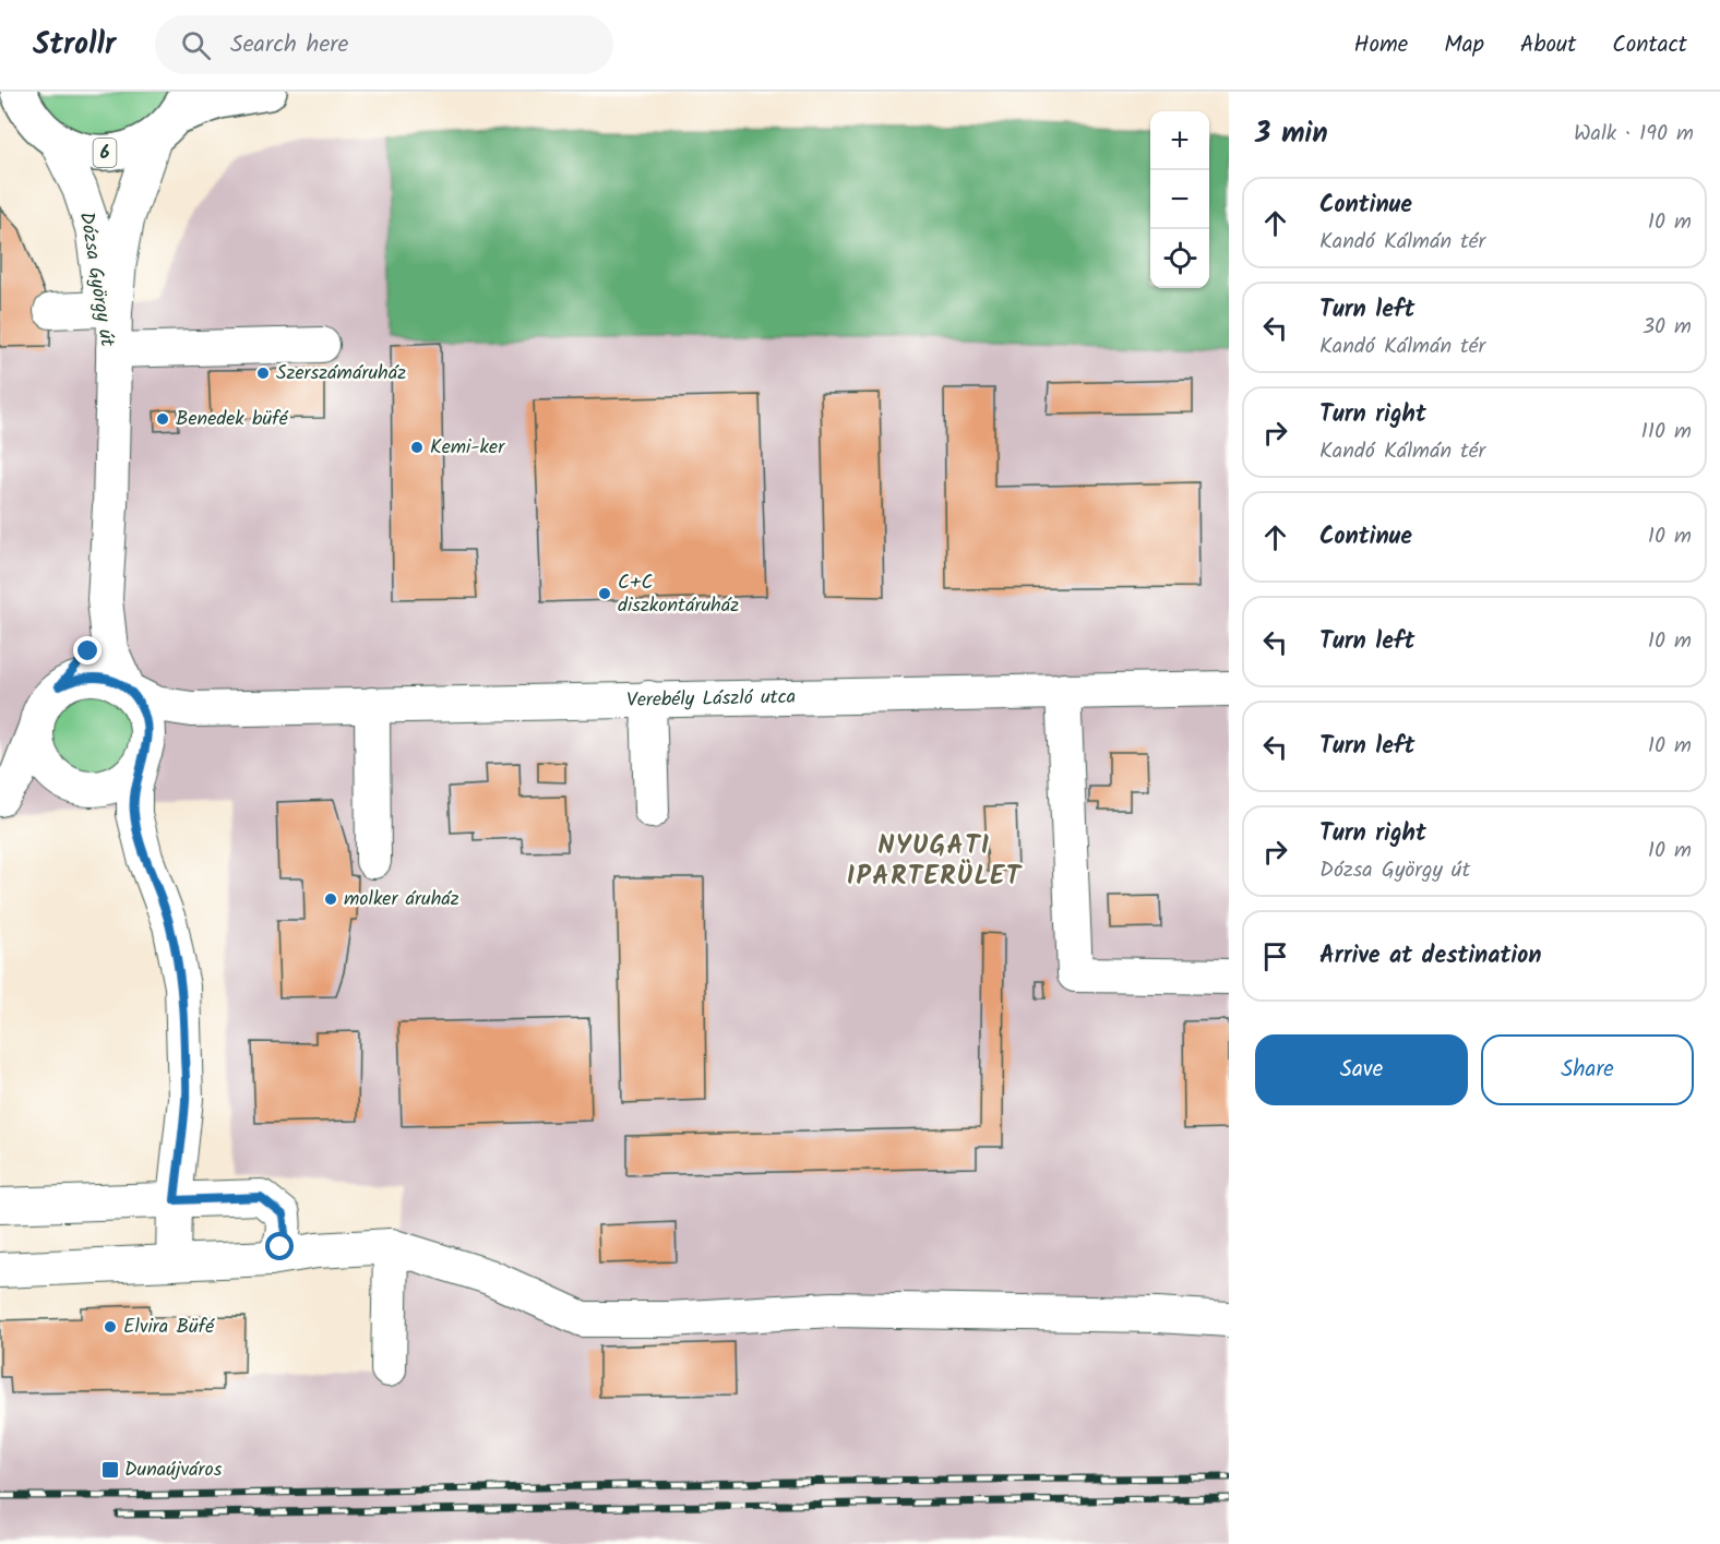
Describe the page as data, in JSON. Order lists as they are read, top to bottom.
{
  "streets": {
    "main road": ["6"],
    "street": ["Dózsa György út", "Verebély László utca"]
  },
  "crossings": [
    ["6", "Dózsa György út"],
    ["Dózsa György út", "Verebély László utca"]
  ],
  "districts": ["NYUGATI IPARTERÜLET"],
  "places": {
    "other": [
      "Szerszámáruház",
      "Benedek büfé",
      "Kemi-ker",
      "C+C diszkontáruház",
      "molker áruház",
      "Elvira Büfé"
    ],
    "transit": ["Dunaújváros"]
  },
  "page": {
    "header": "Strollr",
    "search": "Search here",
    "nav": [
      "Home",
      "Map",
      "About",
      "Contact"
    ],
    "heading": ["3 min", "Walk · 190 m"],
    "map_buttons": ["+", "−"],
    "list": [
      ["Continue", "Kandó Kálmán tér", "10 m"],
      ["Turn left", "Kandó Kálmán tér", "30 m"],
      ["Turn right", "Kandó Kálmán tér", "110 m"],
      ["Continue", "10 m"],
      ["Turn left", "10 m"],
      ["Turn left", "10 m"],
      ["Turn right", "Dózsa György út", "10 m"],
      "Arrive at destination"
    ],
    "buttons": ["Save", "Share"]
  }
}
